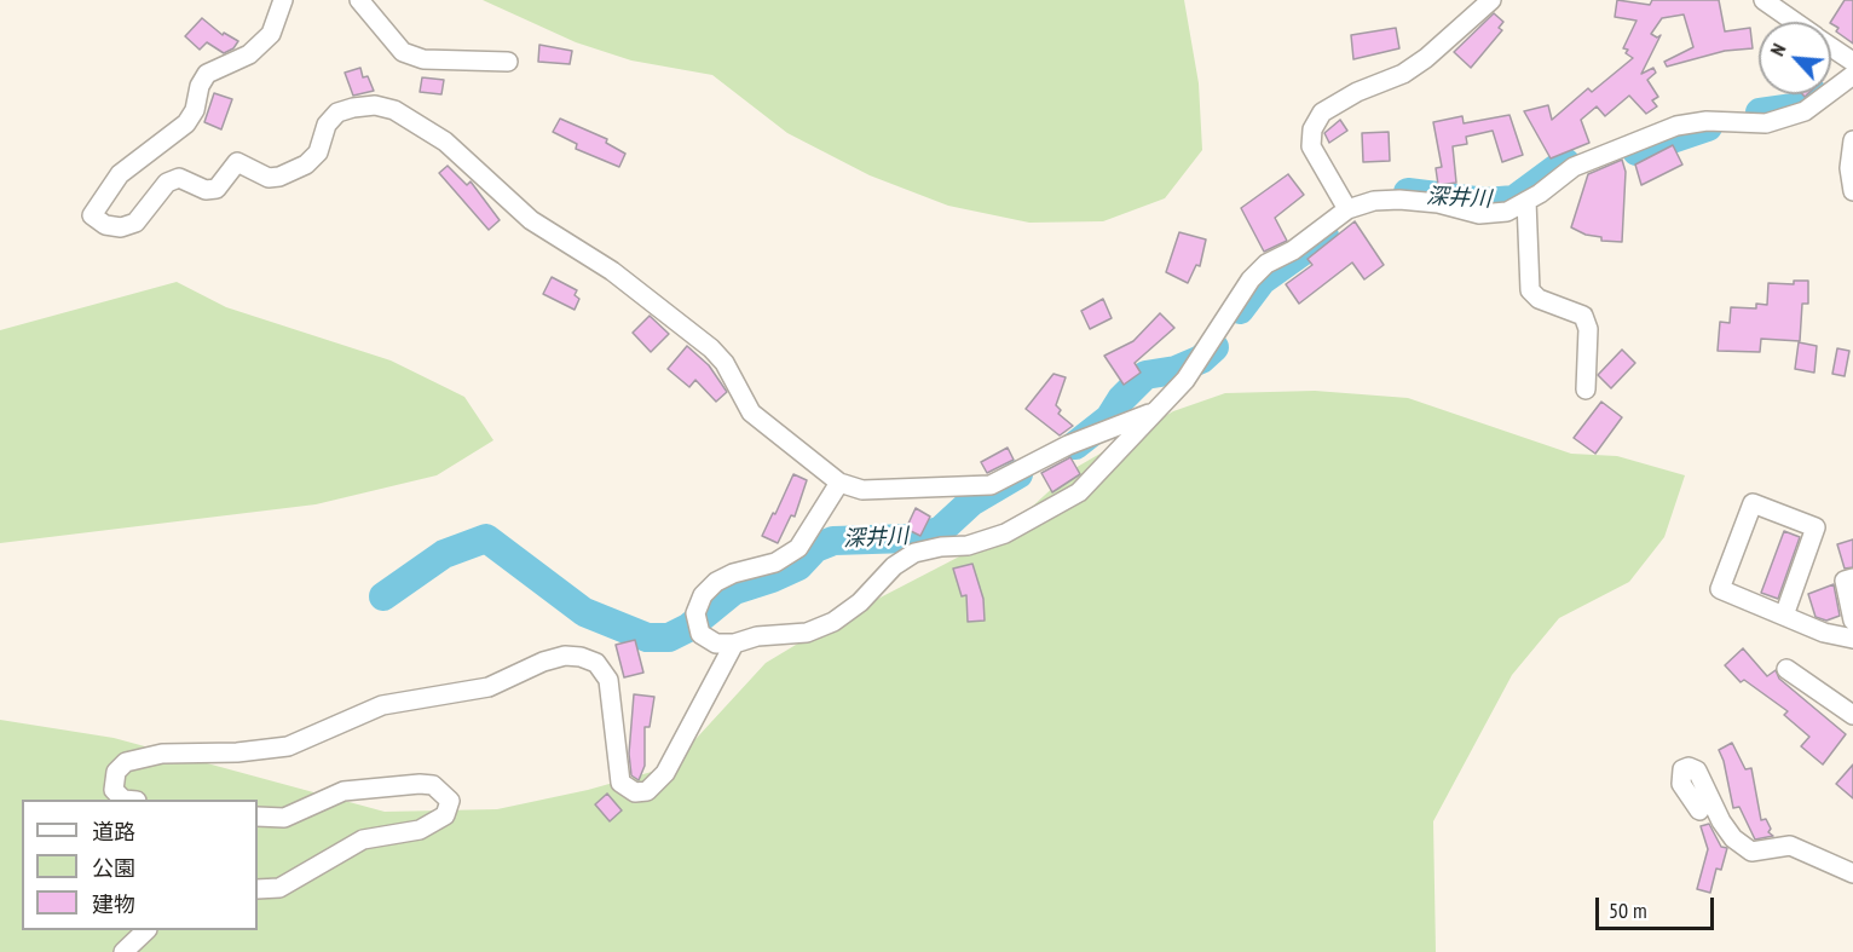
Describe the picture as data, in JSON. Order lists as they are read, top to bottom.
{
  "water": ["深井川"],
  "legend": ["道路", "公園", "建物"],
  "scale_bar": "50 m",
  "north": "top left"
}
